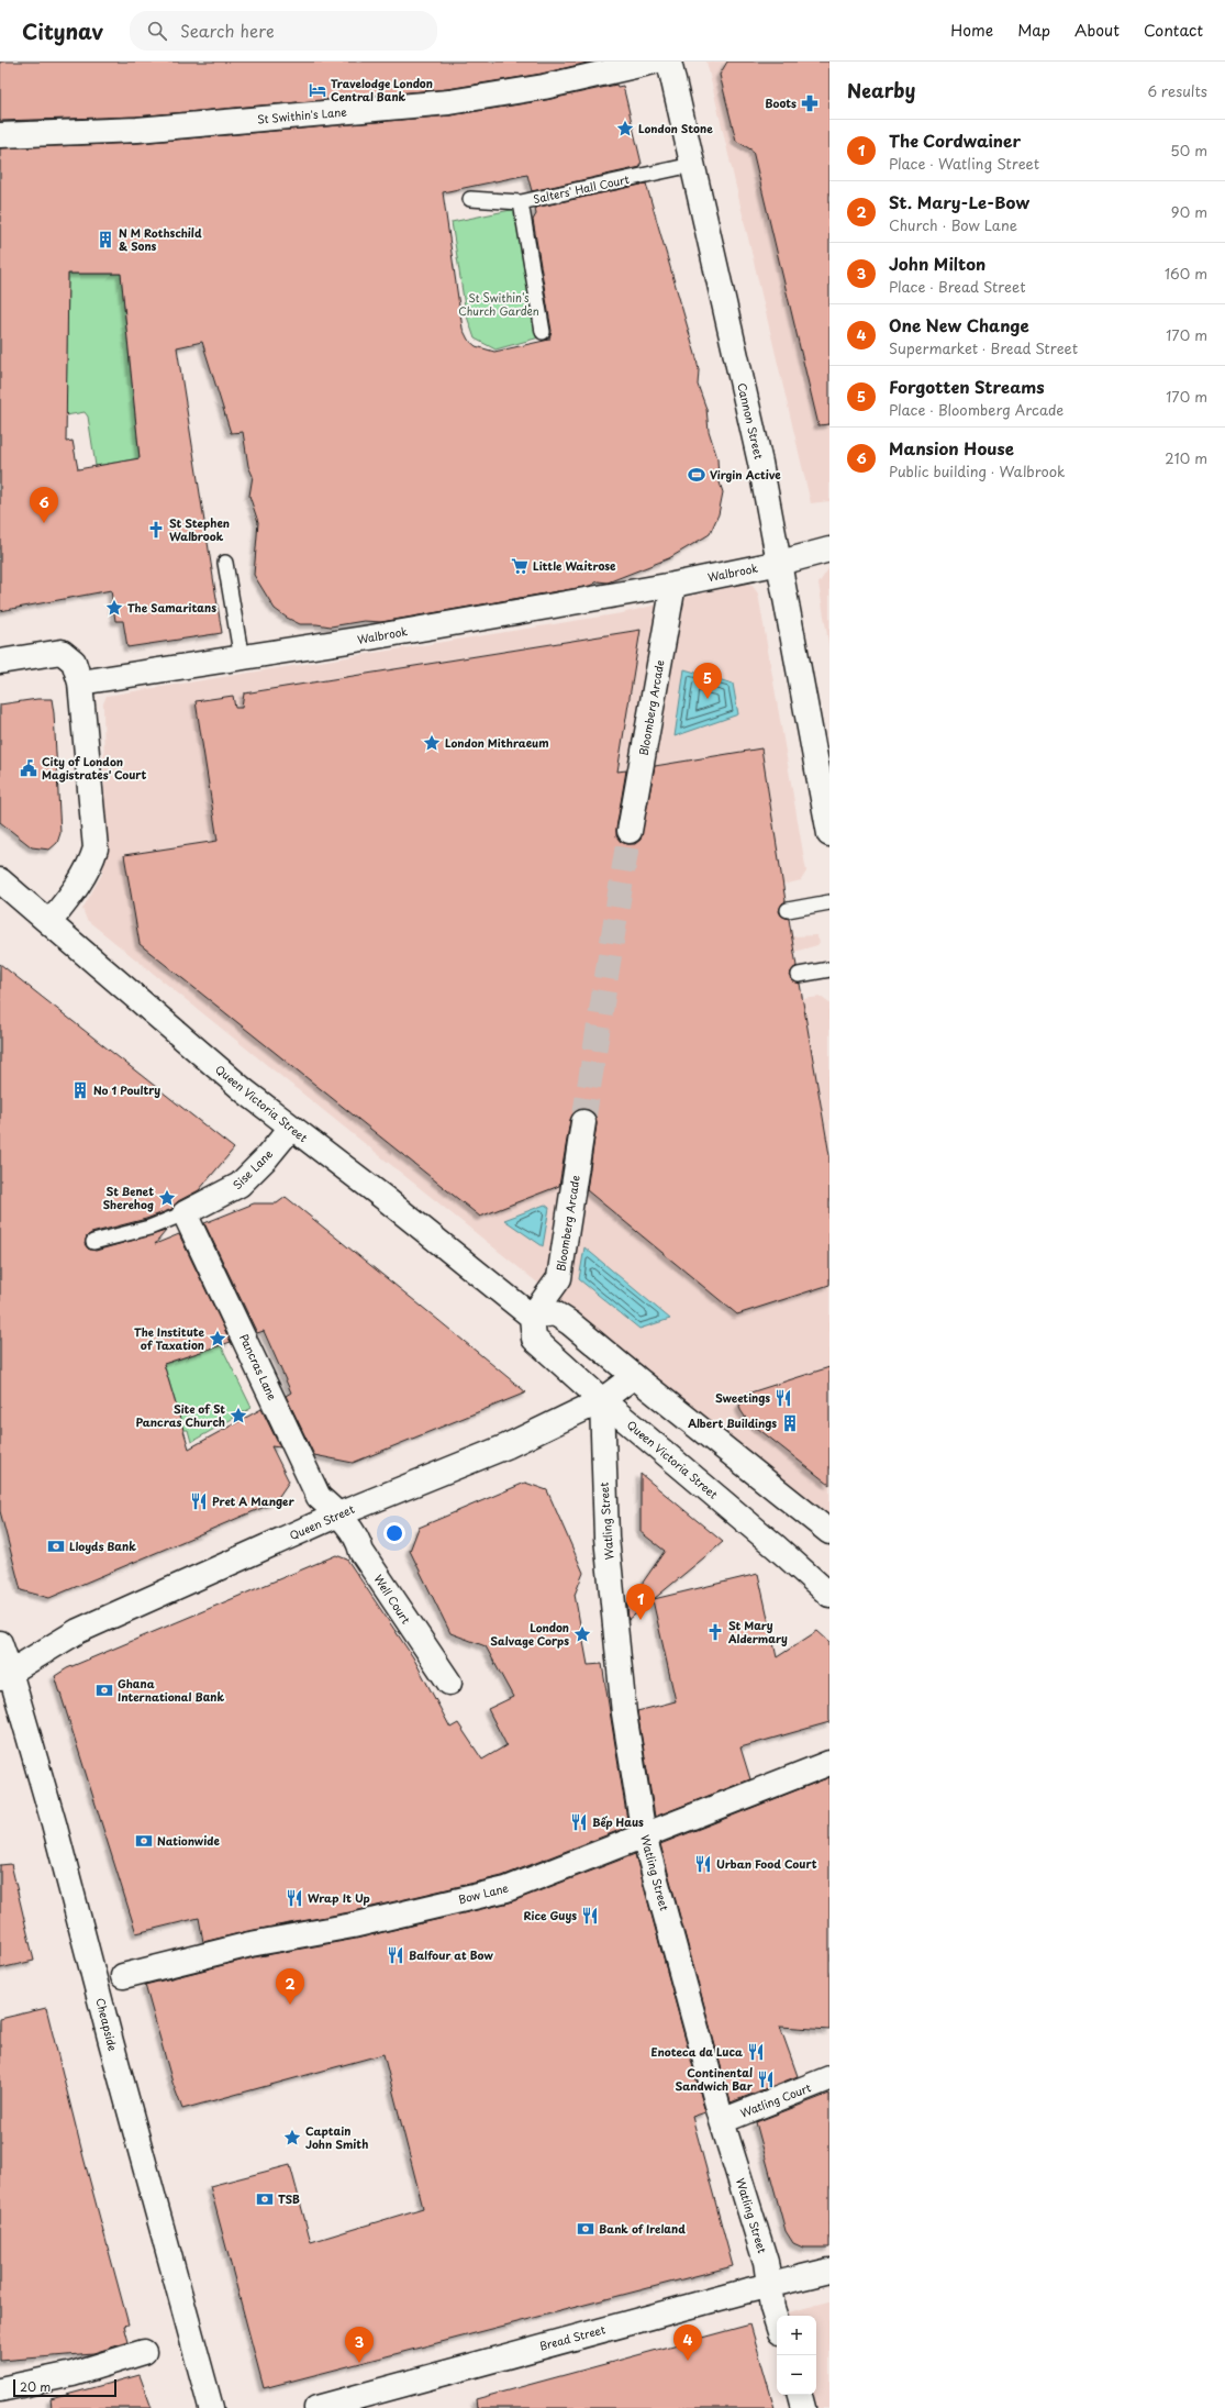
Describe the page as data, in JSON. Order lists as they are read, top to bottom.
{
  "streets": {
    "street": [
      "St Swithin's Lane",
      "Cannon Street",
      "Walbrook",
      "Bloomberg Arcade",
      "Queen Victoria Street",
      "Sise Lane",
      "Pancras Lane",
      "Watling Street",
      "Queen Street",
      "Well Court",
      "Bow Lane",
      "Cheapside",
      "Watling Court",
      "Bread Street"
    ],
    "lane": ["Salters' Hall Court"]
  },
  "crossings": [
    ["Salters' Hall Court", "Cannon Street"],
    ["Cannon Street", "Walbrook"],
    ["Walbrook", "Bloomberg Arcade"],
    ["Bloomberg Arcade", "Queen Victoria Street"],
    ["Queen Victoria Street", "Sise Lane"],
    ["Queen Victoria Street", "Watling Street"],
    ["Queen Victoria Street", "Queen Street"],
    ["Sise Lane", "Pancras Lane"],
    ["Pancras Lane", "Queen Street"],
    ["Pancras Lane", "Well Court"],
    ["Watling Street", "Queen Street"],
    ["Watling Street", "Bow Lane"],
    ["Watling Street", "Watling Court"],
    ["Watling Street", "Bread Street"],
    ["Queen Street", "Well Court"],
    ["Queen Street", "Cheapside"]
  ],
  "parks": ["St Swithin's Church Garden"],
  "places": {
    "hotel": ["Travelodge London Central Bank"],
    "pharmacy": ["Boots"],
    "place": [
      "London Stone",
      "The Samaritans",
      "London Mithraeum",
      "St Benet Sherehog",
      "The Institute of Taxation",
      "Site of St Pancras Church",
      "London Salvage Corps",
      "Captain John Smith"
    ],
    "building": ["N M Rothschild & Sons", "No 1 Poultry", "Albert Buildings"],
    "sports": ["Virgin Active"],
    "church": ["St Stephen Walbrook", "St Mary Aldermary"],
    "supermarket": ["Little Waitrose"],
    "public building": ["City of London Magistrates' Court"],
    "restaurant": [
      "Sweetings",
      "Pret A Manger",
      "Bếp Haus",
      "Urban Food Court",
      "Wrap It Up",
      "Rice Guys",
      "Balfour at Bow",
      "Enoteca da Luca",
      "Continental Sandwich Bar"
    ],
    "bank": [
      "Lloyds Bank",
      "Ghana International Bank",
      "Nationwide",
      "TSB",
      "Bank of Ireland"
    ]
  },
  "scale_bar": "20 m",
  "page": {
    "header": "Citynav",
    "search": "Search here",
    "nav": [
      "Home",
      "Map",
      "About",
      "Contact"
    ],
    "heading": ["Nearby", "6 results"],
    "list": [
      {
        "mark": "1",
        "name": "The Cordwainer",
        "note": "Place · Watling Street",
        "value": "50 m"
      },
      {
        "mark": "2",
        "name": "St. Mary-Le-Bow",
        "note": "Church · Bow Lane",
        "value": "90 m"
      },
      {
        "mark": "3",
        "name": "John Milton",
        "note": "Place · Bread Street",
        "value": "160 m"
      },
      {
        "mark": "4",
        "name": "One New Change",
        "note": "Supermarket · Bread Street",
        "value": "170 m"
      },
      {
        "mark": "5",
        "name": "Forgotten Streams",
        "note": "Place · Bloomberg Arcade",
        "value": "170 m"
      },
      {
        "mark": "6",
        "name": "Mansion House",
        "note": "Public building · Walbrook",
        "value": "210 m"
      }
    ],
    "pins": [
      "6",
      "5",
      "1",
      "2",
      "4",
      "3"
    ],
    "map_buttons": ["+", "−"],
    "scale": "20 m"
  }
}
